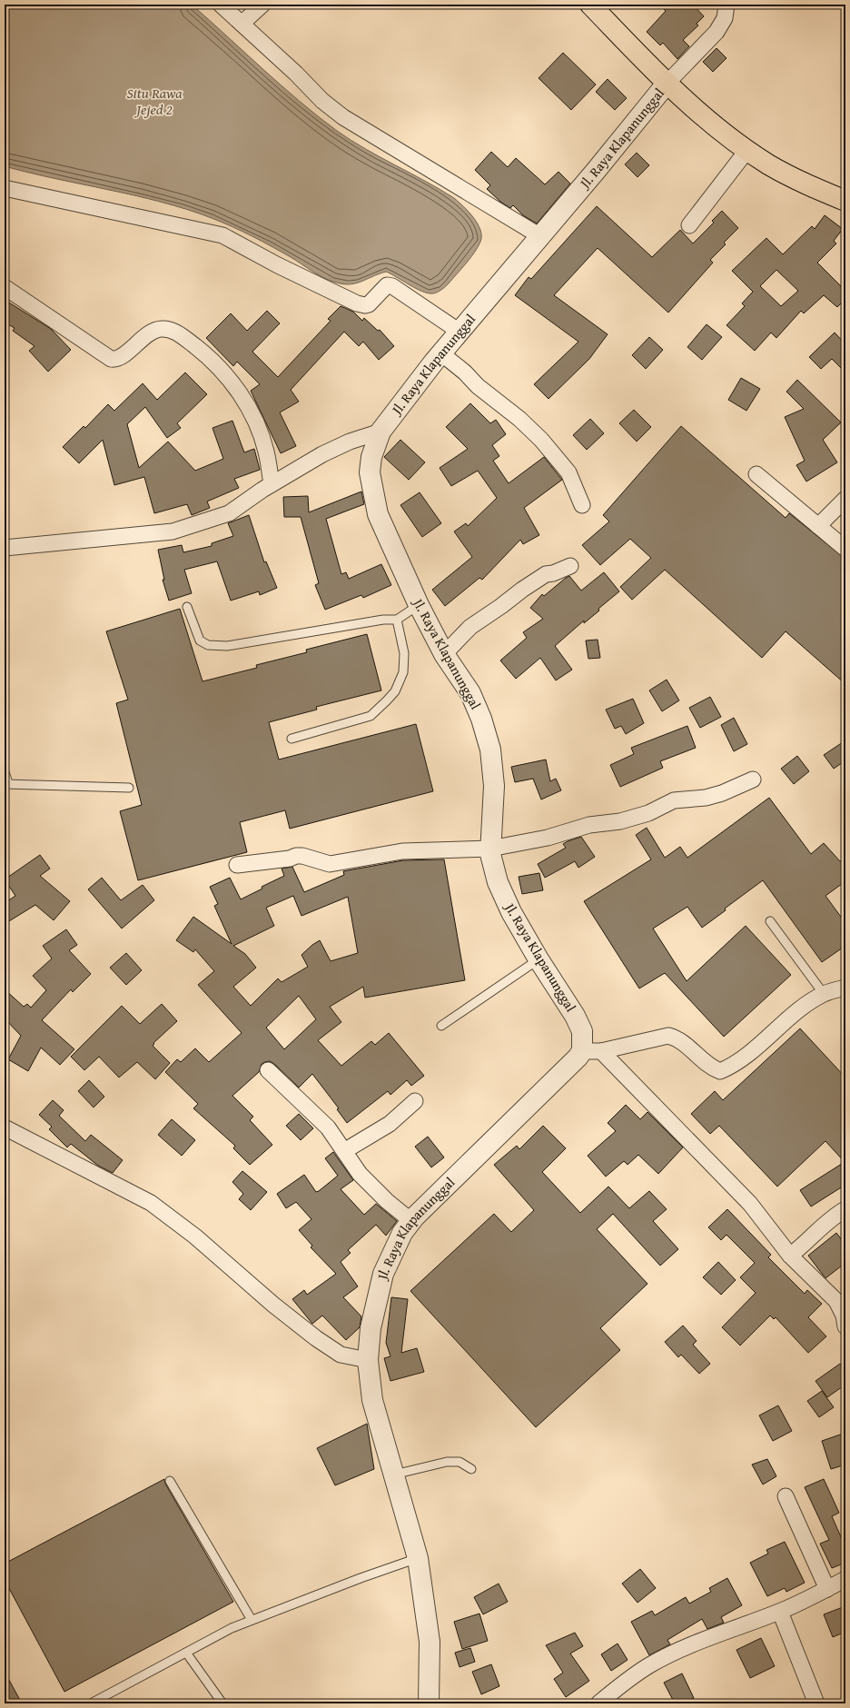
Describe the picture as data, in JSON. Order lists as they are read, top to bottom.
{
  "streets": {
    "street": ["Jl. Raya Klapanunggal"]
  },
  "water": ["Situ Rawa Jejed 2"]
}
